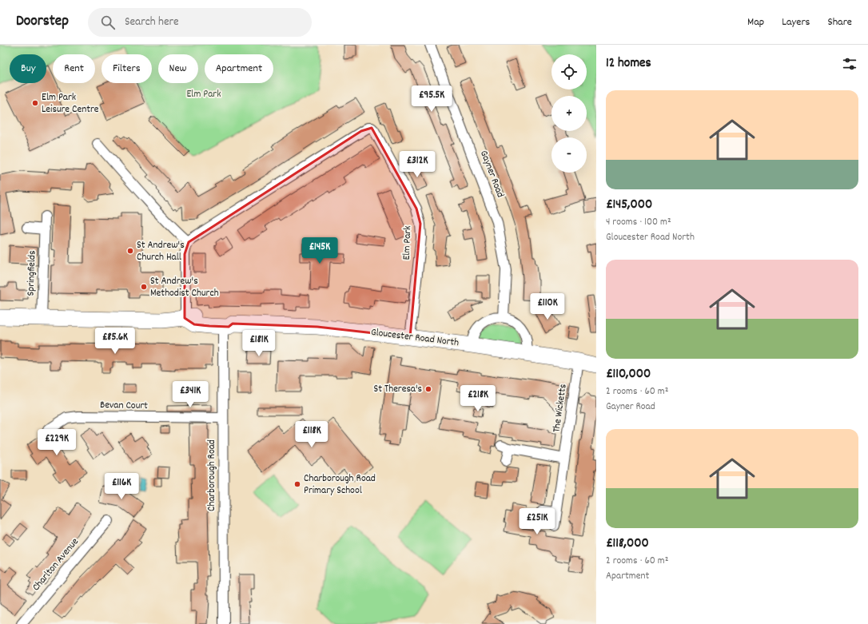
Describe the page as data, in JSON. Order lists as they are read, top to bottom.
{
  "streets": {
    "main road": ["Gloucester Road North"],
    "street": [
      "Gayner Road",
      "Elm Park",
      "Springfields",
      "Bevan Court",
      "The Wicketts",
      "Charborough Road",
      "Charlton Avenue"
    ]
  },
  "crossings": [
    ["Elm Park", "Gloucester Road North"],
    ["Springfields", "Gloucester Road North"],
    ["Gloucester Road North", "The Wicketts"],
    ["Gloucester Road North", "Charborough Road"],
    ["Bevan Court", "Charborough Road"]
  ],
  "parks": ["Elm Park"],
  "places": [
    "Elm Park Leisure Centre",
    "St Andrew's Church Hall",
    "St Andrew's Methodist Church",
    "St Theresa's",
    "Charborough Road Primary School"
  ],
  "page": {
    "header": "Doorstep",
    "search": "Search here",
    "nav": ["Map", "Layers", "Share"],
    "heading": "12 homes",
    "map_buttons": ["+", "−"],
    "chip": [
      "Buy",
      "Rent",
      "Filters",
      "New",
      "Apartment"
    ],
    "list": [
      {
        "name": "£145,000",
        "note": "4 rooms · 100 m² · Gloucester Road North"
      },
      {
        "name": "£110,000",
        "note": "2 rooms · 60 m² · Gayner Road"
      },
      {
        "name": "£118,000",
        "note": "2 rooms · 60 m² · Apartment"
      }
    ],
    "price": [
      "£95.5K",
      "£312K",
      "£145K",
      "£110K",
      "£85.6K",
      "£181K",
      "£341K",
      "£218K",
      "£118K",
      "£229K",
      "£116K",
      "£251K"
    ]
  }
}
